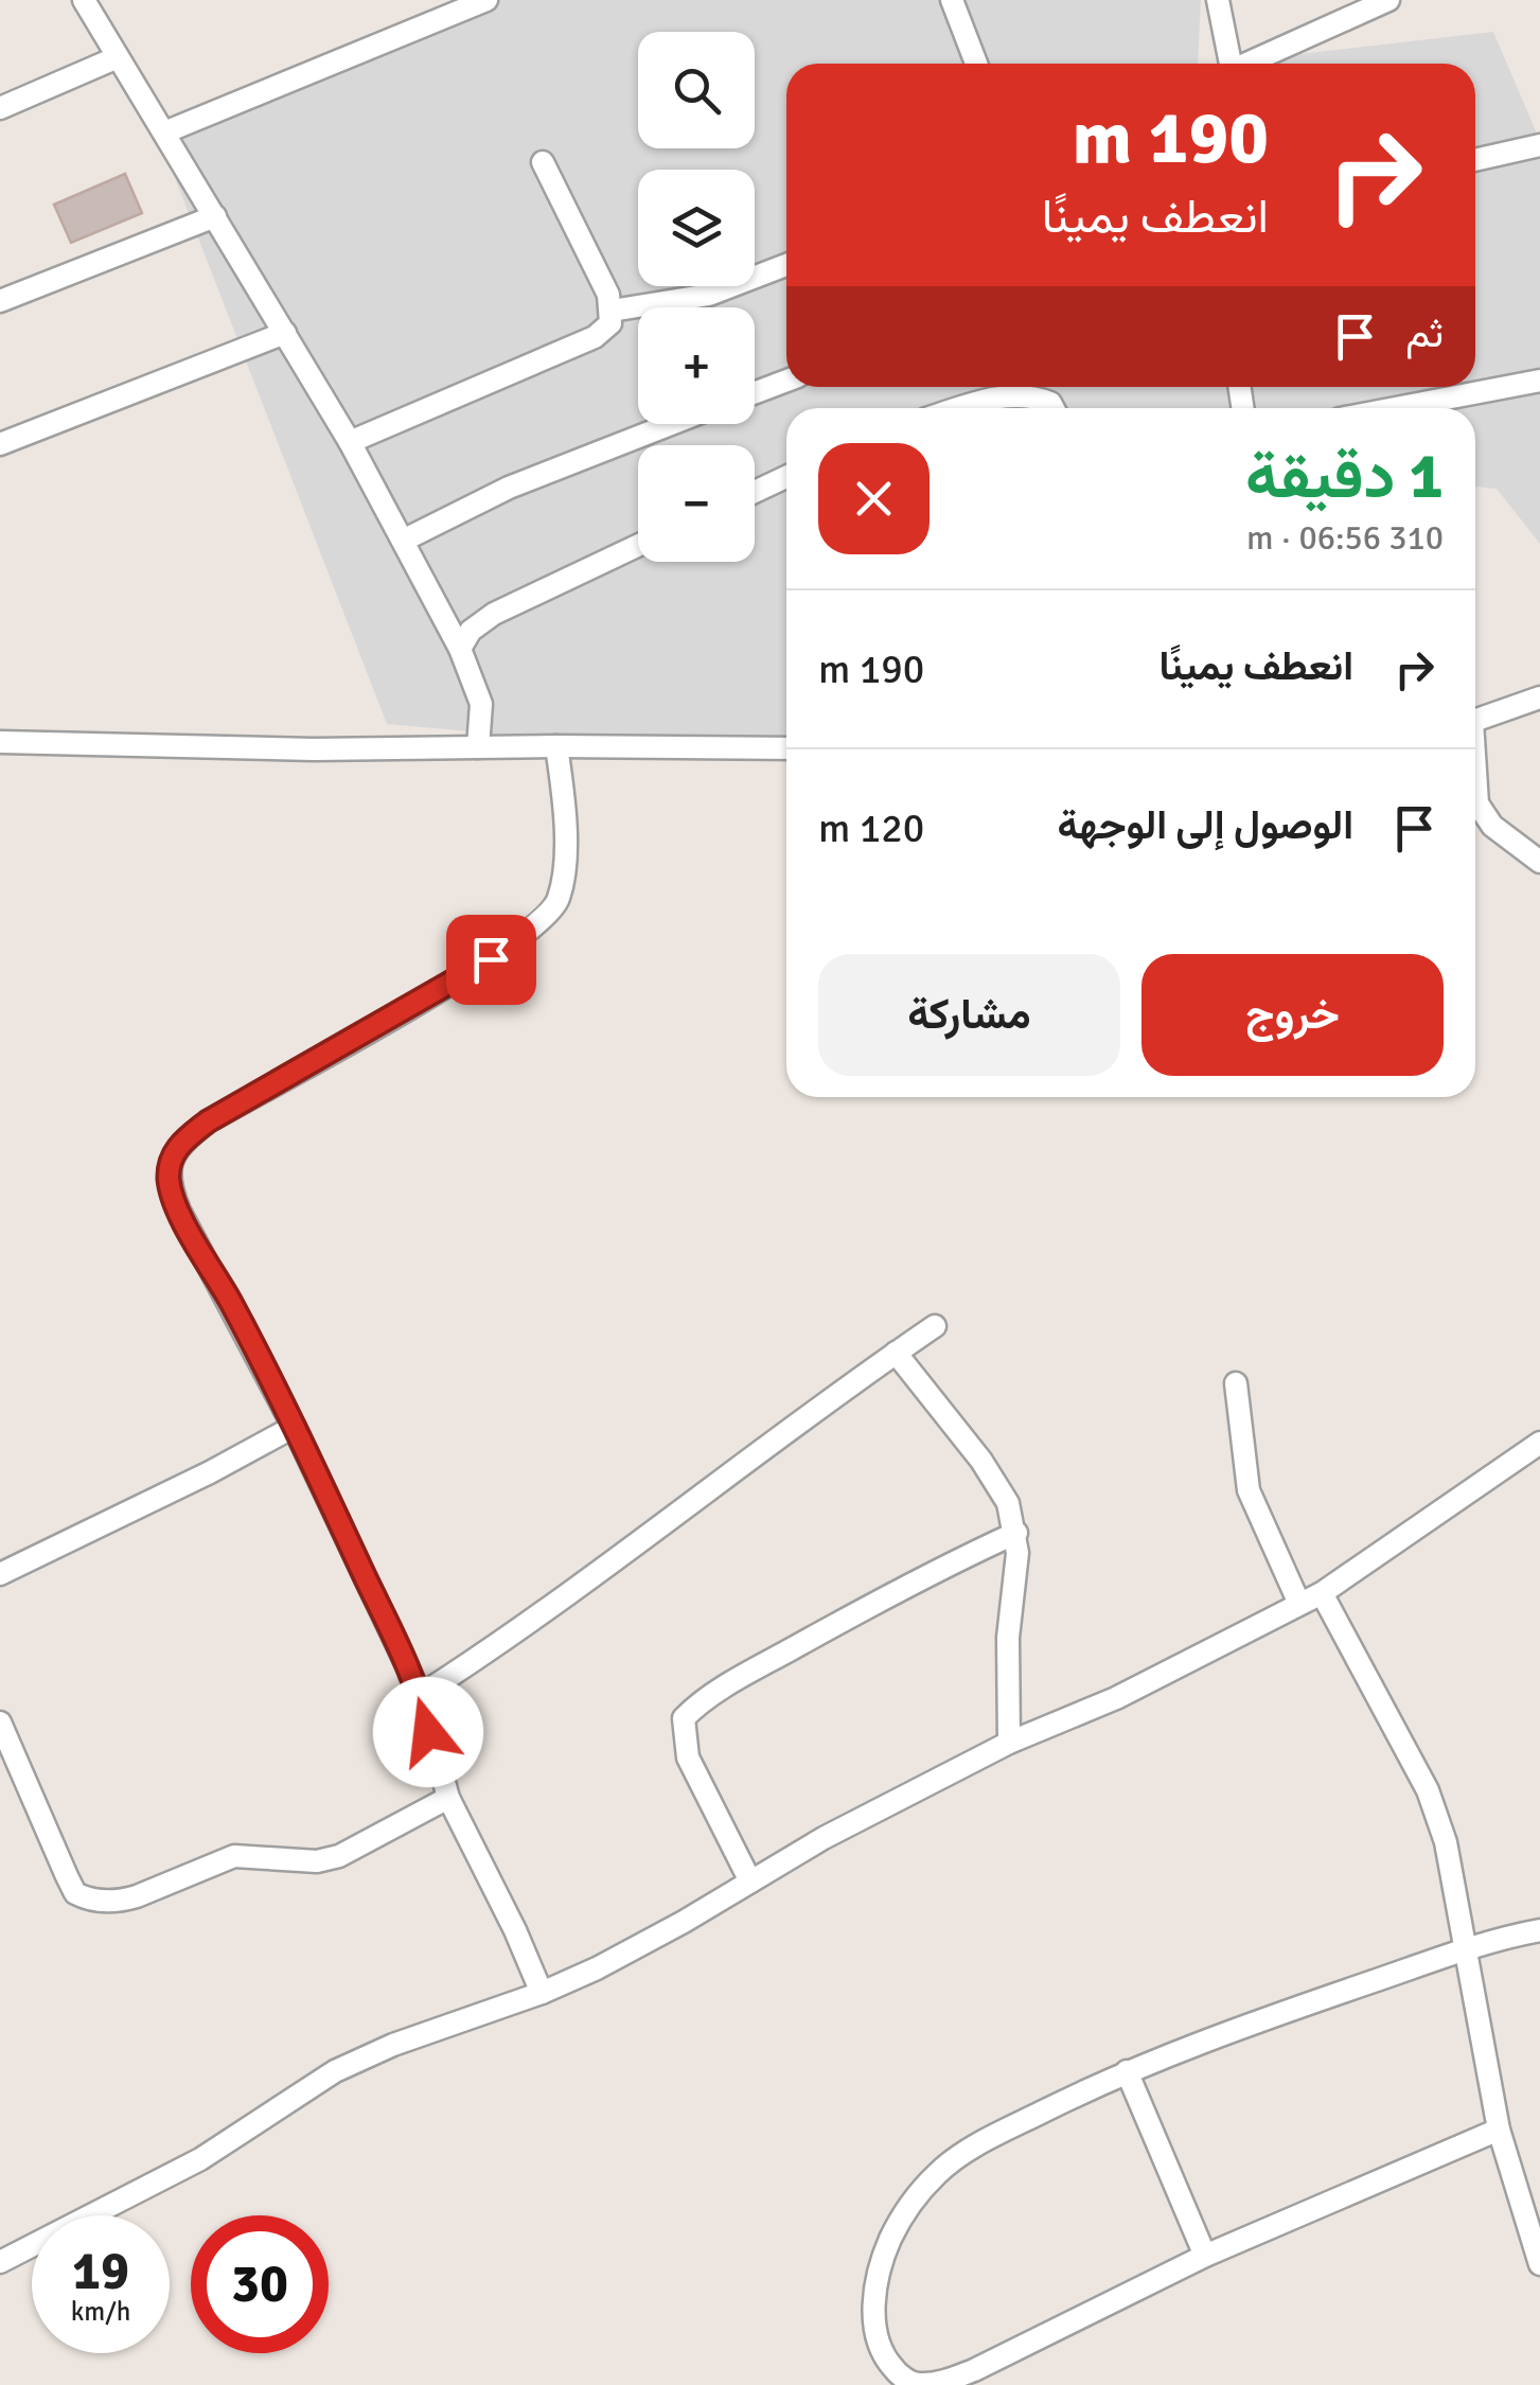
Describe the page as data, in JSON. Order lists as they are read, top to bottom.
{
  "page": {
    "map_buttons": ["+", "−"],
    "turn": ["190 m", "انعطف يمينًا"],
    "then": "ثم",
    "heading": ["1 دقيقة", "310 m · 06:56"],
    "list": [
      {
        "name": "انعطف يمينًا",
        "value": "190 m"
      },
      {
        "name": "الوصول إلى الوجهة",
        "value": "120 m"
      }
    ],
    "buttons": ["خروج", "مشاركة"],
    "speed": "19 km/h",
    "limit": "30"
  }
}
